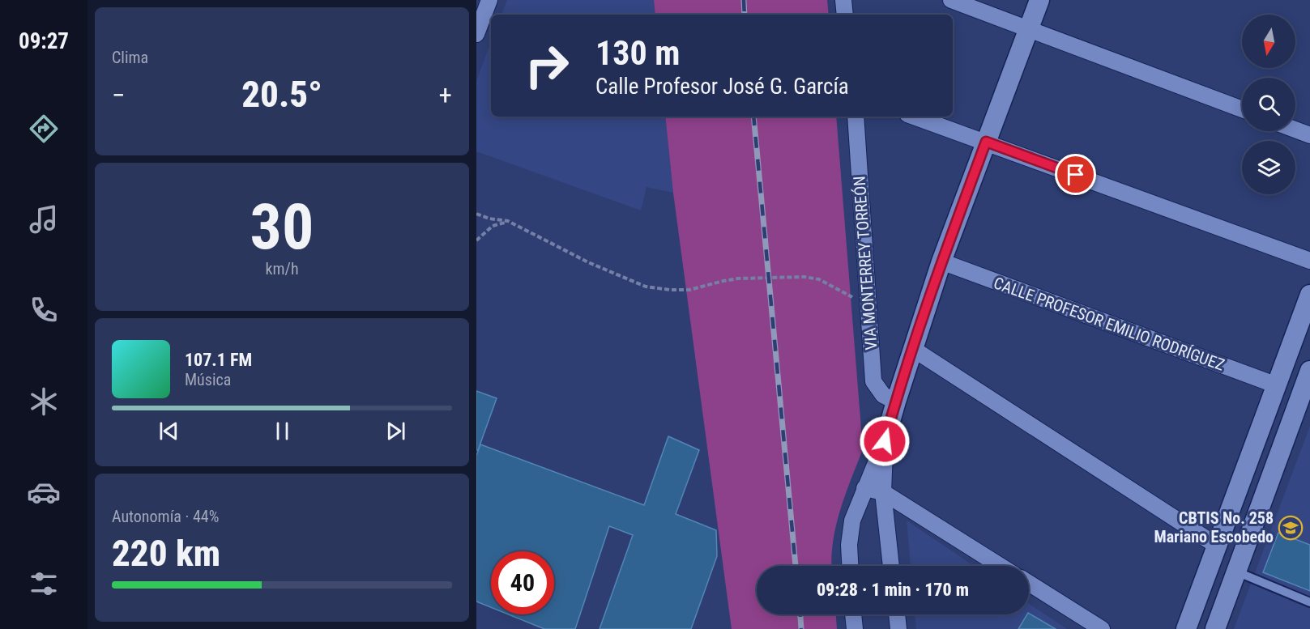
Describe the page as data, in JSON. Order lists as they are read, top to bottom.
{
  "streets": {
    "street": ["VIA MONTERREY TORREÓN", "CALLE PROFESOR EMILIO RODRÍGUEZ"]
  },
  "places": {
    "school or university": ["CBTIS No. 258 Mariano Escobedo"]
  },
  "north": "bottom",
  "page": {
    "tabs": "09:27",
    "tile": [
      "Clima",
      ["30", "km/h"],
      ["Autonomía · 44%", "220 km"]
    ],
    "turn": ["130 m", "Calle Profesor José G. García"],
    "heat": ["−", "20.5°", "+"],
    "song": ["107.1 FM", "Música"],
    "limit": "40",
    "trip": "09:28 · 1 min · 170 m"
  }
}
